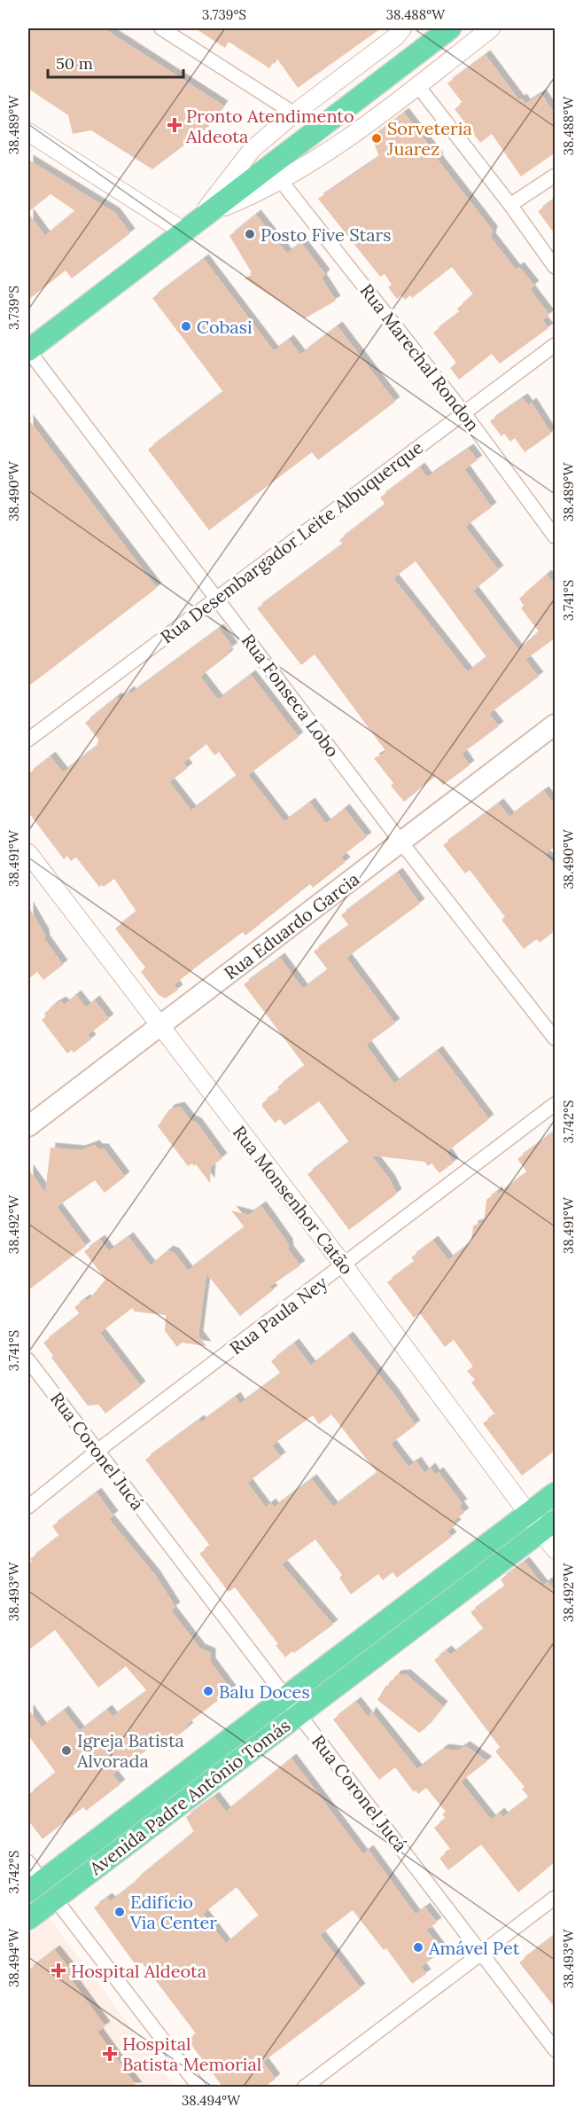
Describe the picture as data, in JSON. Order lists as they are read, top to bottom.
{
  "streets": {
    "main road": ["Rua Eduardo Garcia", "Avenida Padre Antônio Tomás"],
    "street": [
      "Rua Marechal Rondon",
      "Rua Desembargador Leite Albuquerque",
      "Rua Fonseca Lobo",
      "Rua Monsenhor Catão",
      "Rua Paula Ney",
      "Rua Coronel Jucá"
    ]
  },
  "crossings": [
    ["Rua Marechal Rondon", "Rua Desembargador Leite Albuquerque"],
    ["Rua Desembargador Leite Albuquerque", "Rua Fonseca Lobo"],
    ["Rua Fonseca Lobo", "Rua Eduardo Garcia"],
    ["Rua Eduardo Garcia", "Rua Monsenhor Catão"],
    ["Rua Monsenhor Catão", "Rua Paula Ney"],
    ["Rua Monsenhor Catão", "Avenida Padre Antônio Tomás"],
    ["Rua Paula Ney", "Rua Coronel Jucá"],
    ["Rua Coronel Jucá", "Avenida Padre Antônio Tomás"]
  ],
  "places": {
    "health": ["Pronto Atendimento Aldeota", "Hospital Aldeota", "Hospital Batista Memorial"],
    "other": [
      "Sorveteria Juarez",
      "Posto Five Stars",
      "Cobasi",
      "Balu Doces",
      "Igreja Batista Alvorada",
      "Edifício Via Center",
      "Amável Pet"
    ]
  },
  "scale_bar": "50 m",
  "coordinates": [
    "3.739°S",
    "38.488°W",
    "38.489°W",
    "38.490°W",
    "3.741°S",
    "38.491°W",
    "3.742°S",
    "38.492°W",
    "38.493°W",
    "38.494°W"
  ]
}
